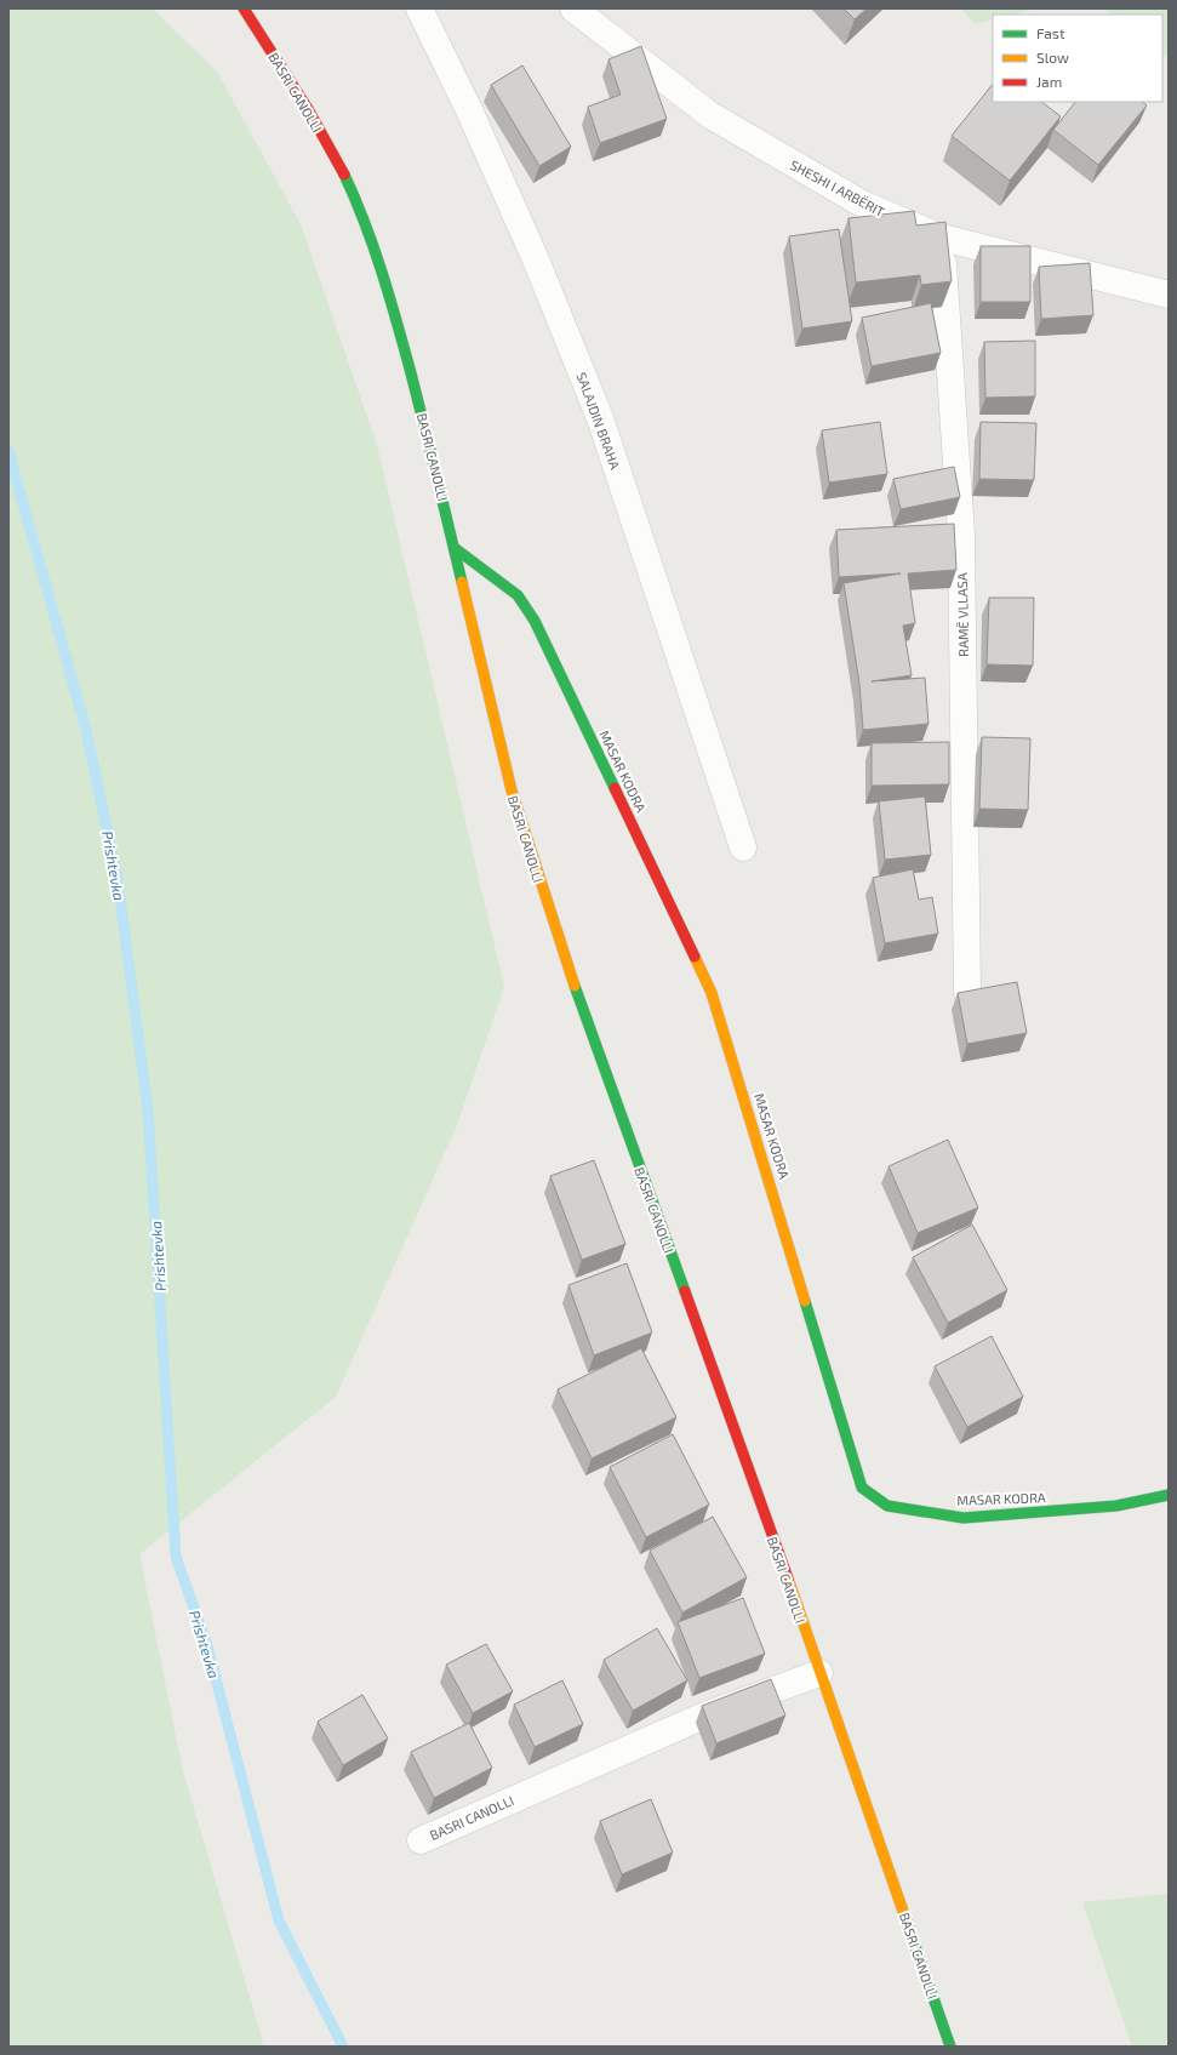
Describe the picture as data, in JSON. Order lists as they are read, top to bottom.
{
  "streets": {
    "main road": ["BASRI CANOLLI", "MASAR KODRA"],
    "street": ["SHESHI I ARBËRIT", "SALAJDIN BRAHA", "RAMË VLLASA"]
  },
  "crossings": [
    ["BASRI CANOLLI", "MASAR KODRA"],
    ["SHESHI I ARBËRIT", "RAMË VLLASA"]
  ],
  "water": ["Prishtevka"],
  "legend": ["Fast", "Slow", "Jam"]
}
